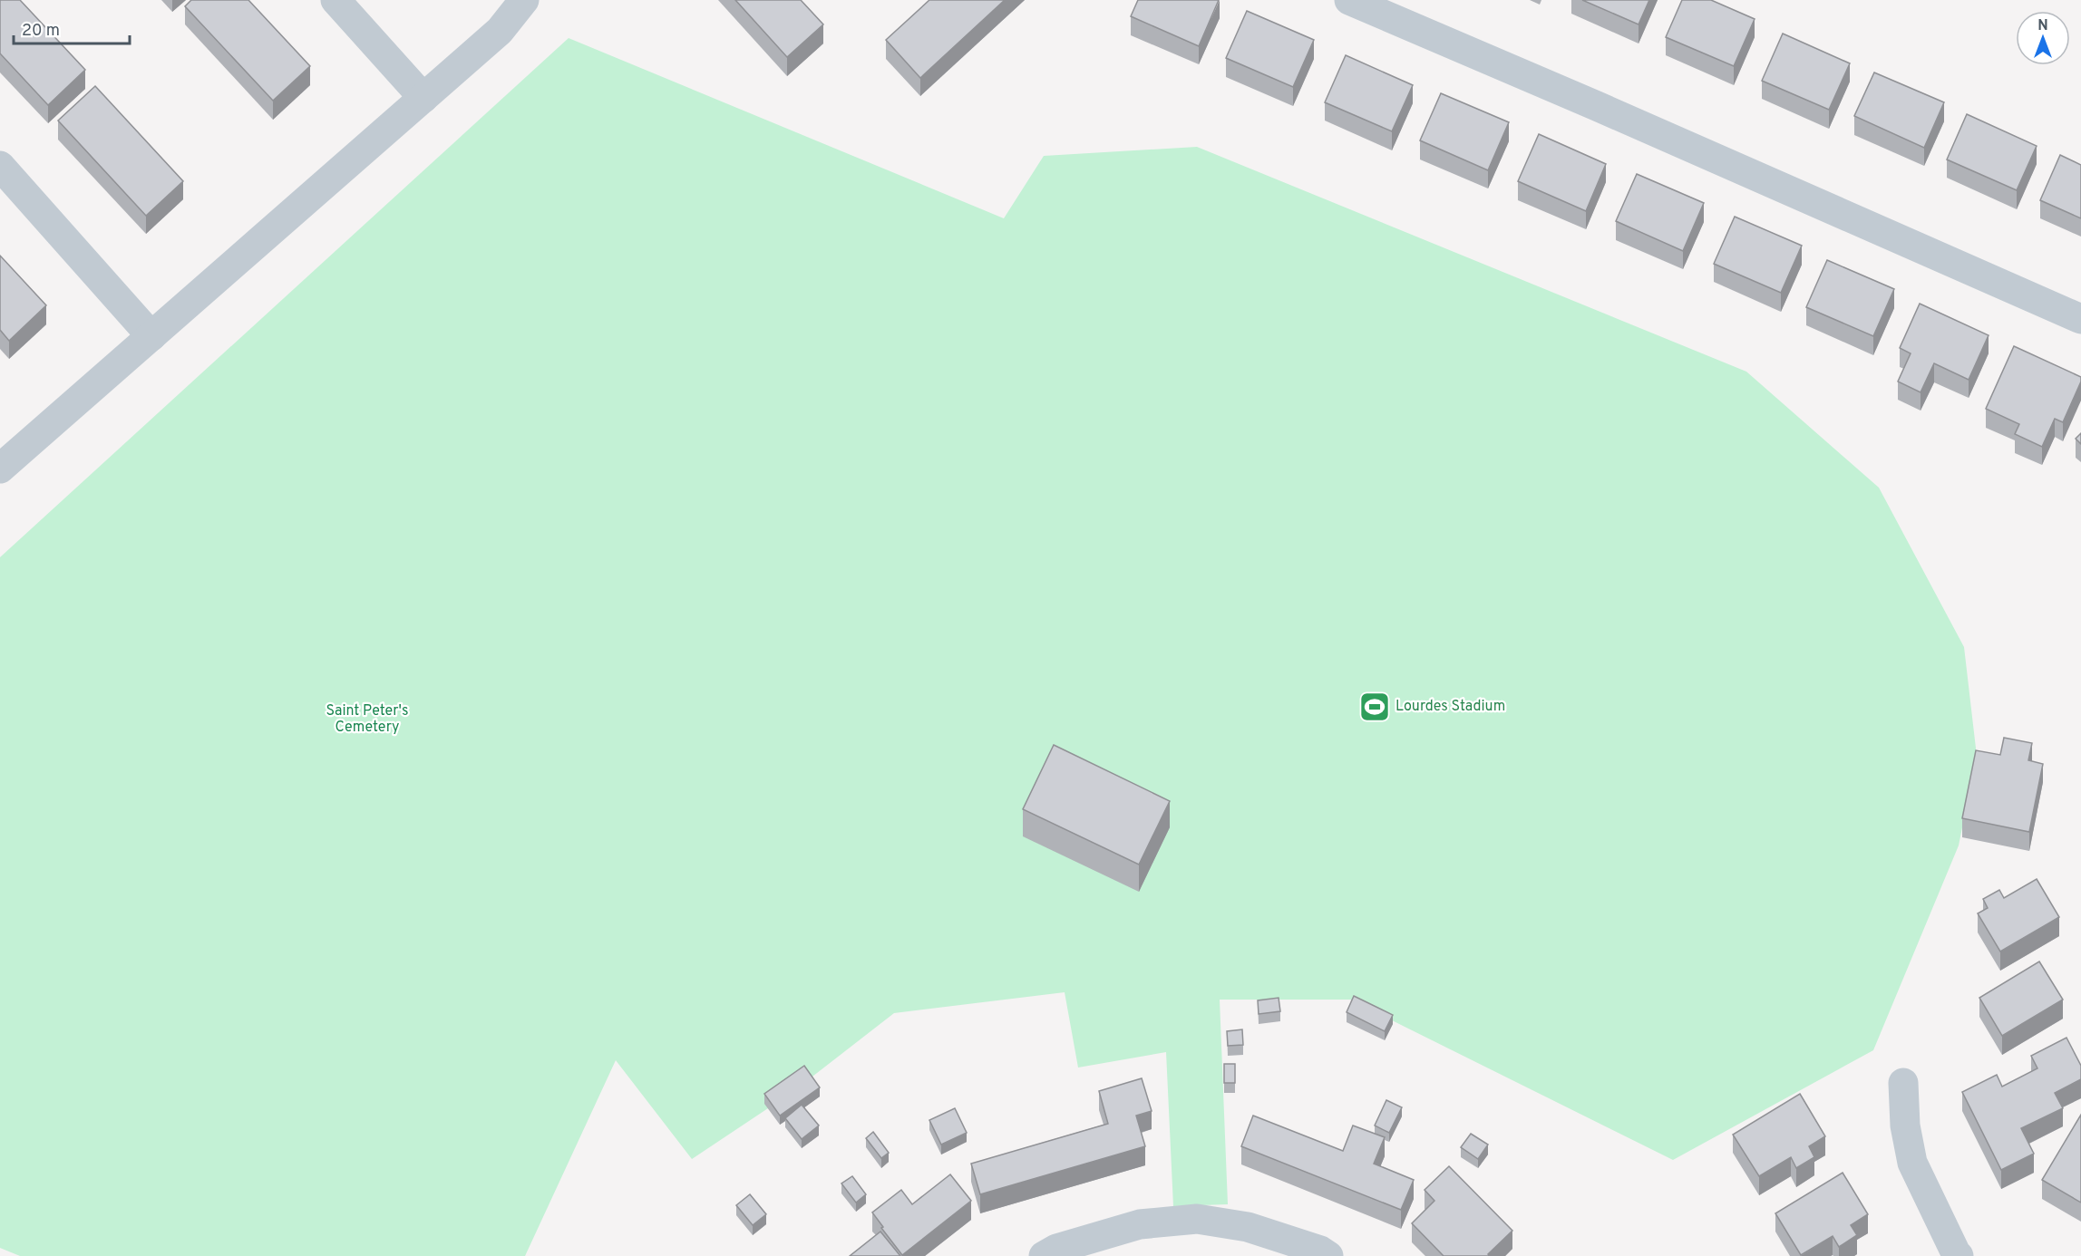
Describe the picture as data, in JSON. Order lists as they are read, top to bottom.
{
  "parks": ["Saint Peter's Cemetery"],
  "places": {
    "sports": ["Lourdes Stadium"]
  },
  "scale_bar": "20 m",
  "north": "top"
}
